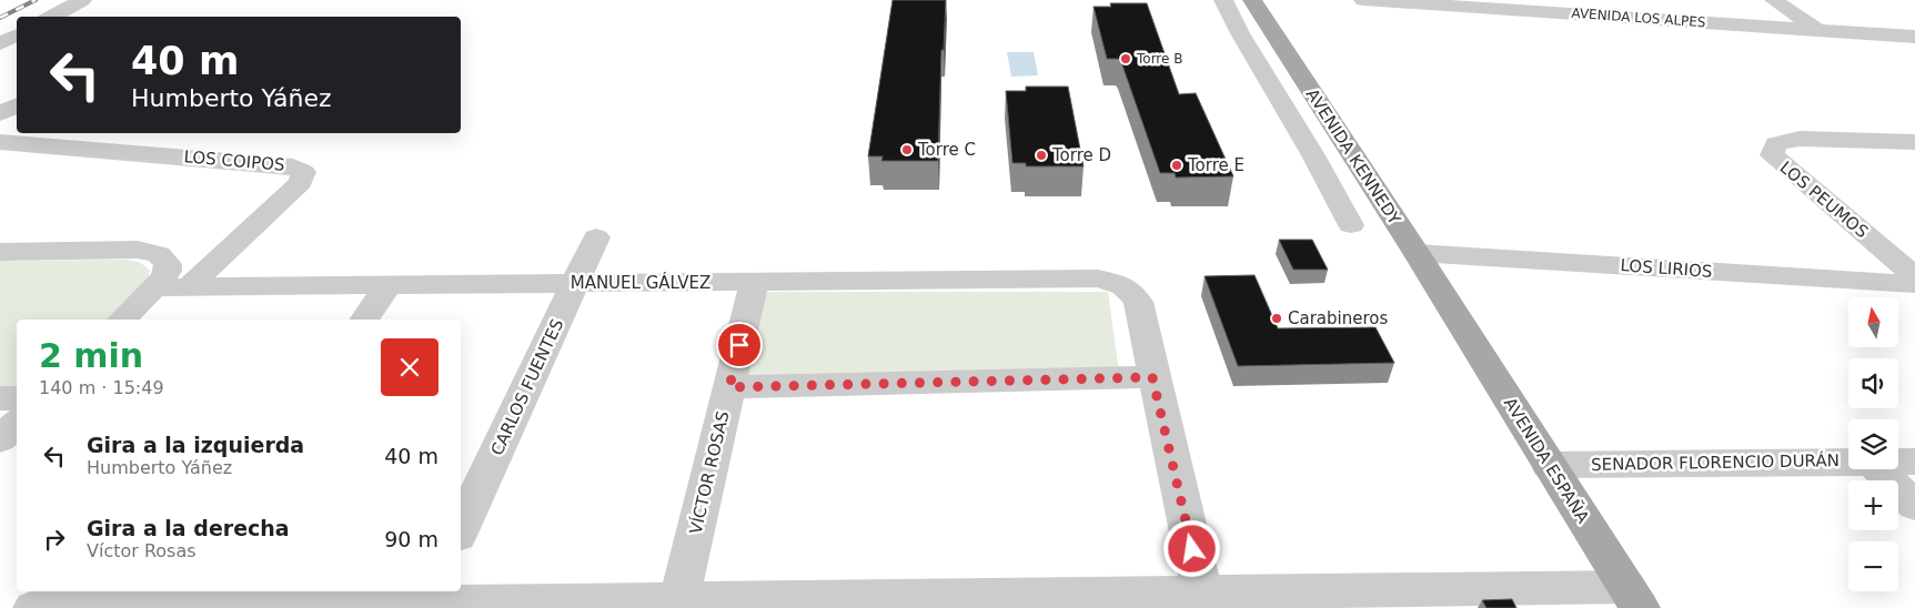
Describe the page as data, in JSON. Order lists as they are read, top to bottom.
{
  "streets": {
    "main road": ["AVENIDA KENNEDY", "AVENIDA ESPAÑA"],
    "street": [
      "AVENIDA LOS ALPES",
      "LOS COIPOS",
      "LOS PEUMOS",
      "LOS LIRIOS",
      "MANUEL GÁLVEZ",
      "CARLOS FUENTES",
      "SENADOR FLORENCIO DURÁN",
      "VÍCTOR ROSAS"
    ]
  },
  "crossings": [
    ["AVENIDA KENNEDY", "LOS LIRIOS"],
    ["AVENIDA KENNEDY", "AVENIDA ESPAÑA"],
    ["LOS COIPOS", "MANUEL GÁLVEZ"],
    ["MANUEL GÁLVEZ", "CARLOS FUENTES"],
    ["MANUEL GÁLVEZ", "VÍCTOR ROSAS"],
    ["AVENIDA ESPAÑA", "SENADOR FLORENCIO DURÁN"]
  ],
  "places": [
    "Torre B",
    "Torre C",
    "Torre D",
    "Torre E",
    "Carabineros"
  ],
  "north": "top",
  "page": {
    "turn": ["40 m", "Humberto Yáñez"],
    "map_buttons": ["+", "−"],
    "heading": ["2 min", "140 m · 15:49"],
    "list": [
      {
        "name": "Gira a la izquierda",
        "note": "Humberto Yáñez",
        "value": "40 m"
      },
      {
        "name": "Gira a la derecha",
        "note": "Víctor Rosas",
        "value": "90 m"
      }
    ]
  }
}
